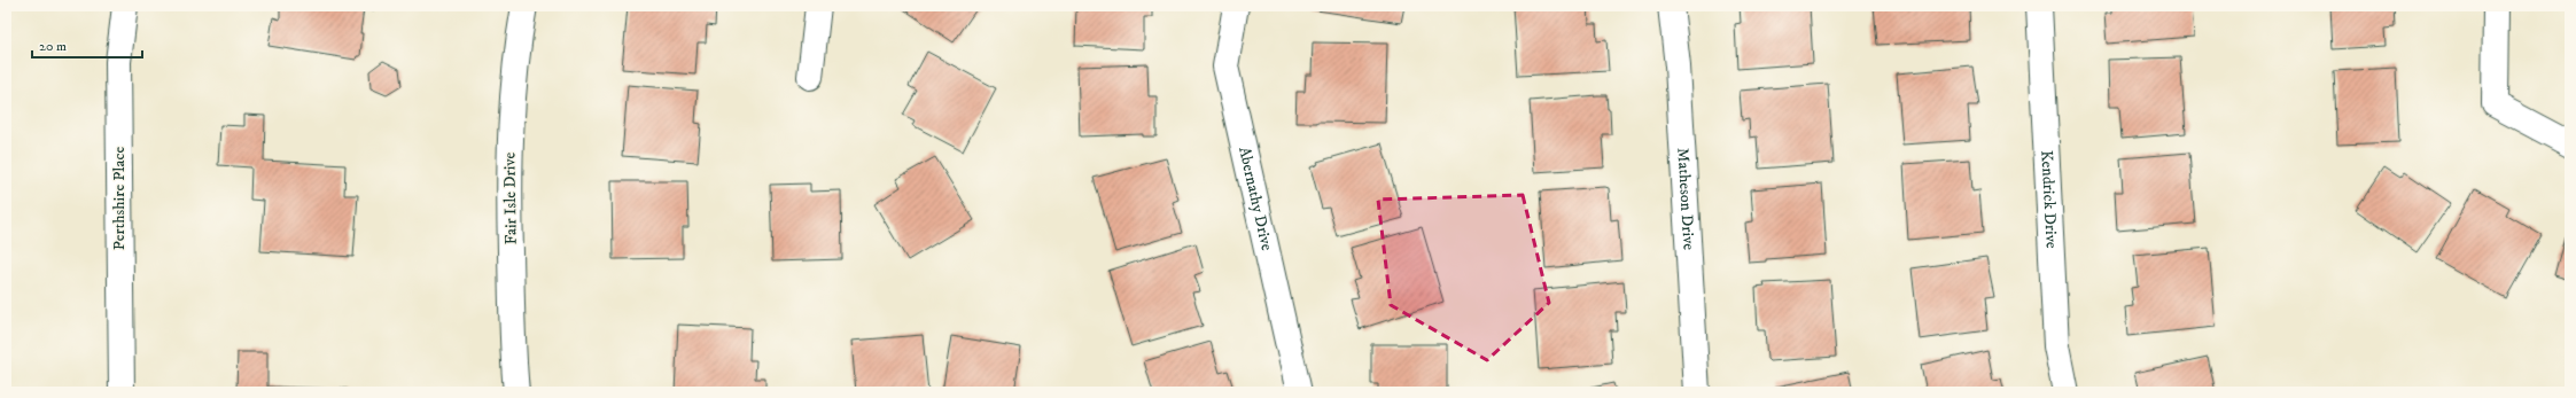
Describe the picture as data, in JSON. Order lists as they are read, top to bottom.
{
  "streets": {
    "street": [
      "Perthshire Place",
      "Fair Isle Drive",
      "Matheson Drive",
      "Abernathy Drive",
      "Kendrick Drive"
    ]
  },
  "scale_bar": "20 m"
}
